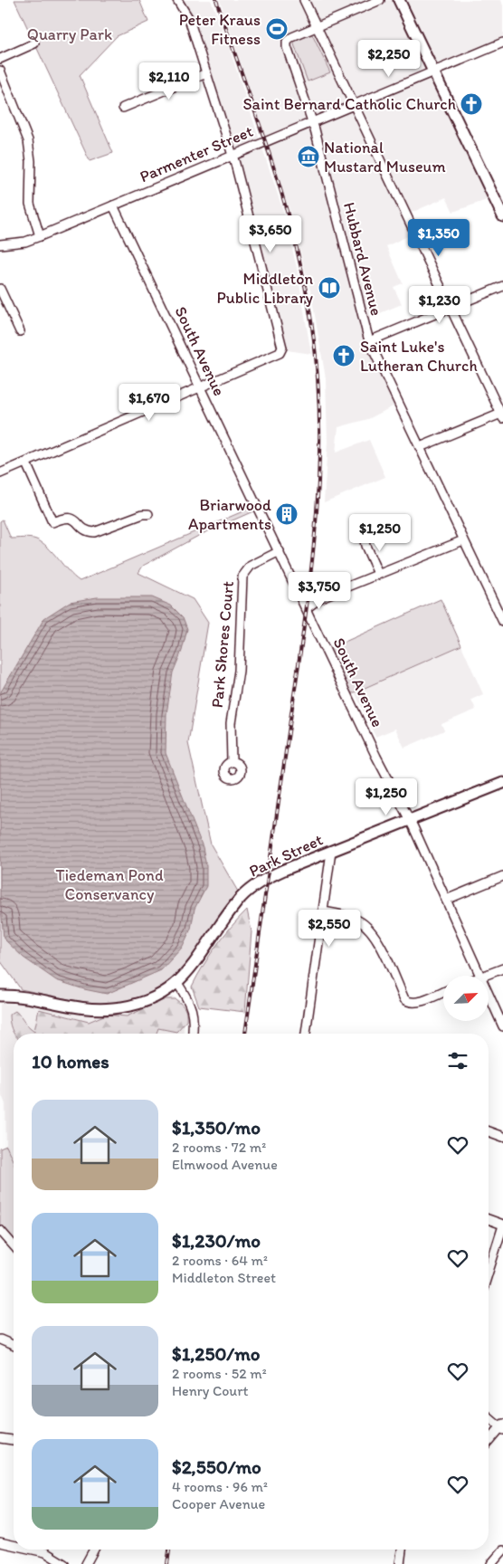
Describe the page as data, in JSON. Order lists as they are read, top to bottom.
{
  "streets": {
    "main road": ["Park Street"],
    "street": [
      "Parmenter Street",
      "Hubbard Avenue",
      "South Avenue",
      "Park Shores Court"
    ]
  },
  "crossings": [
    ["Parmenter Street", "Hubbard Avenue"],
    ["Parmenter Street", "South Avenue"],
    ["South Avenue", "Park Shores Court"],
    ["South Avenue", "Park Street"]
  ],
  "parks": ["Quarry Park", "Tiedeman Pond Conservancy"],
  "places": {
    "sports": ["Peter Kraus Fitness"],
    "church": ["Saint Bernard Catholic Church", "Saint Luke's Lutheran Church"],
    "museum": ["National Mustard Museum"],
    "library": ["Middleton Public Library"],
    "building": ["Briarwood Apartments"]
  },
  "north": "top right",
  "page": {
    "price": [
      "$2,250",
      "$2,110",
      "$3,650",
      "$1,350",
      "$1,230",
      "$1,670",
      "$1,250",
      "$3,750",
      "$1,250",
      "$2,550"
    ],
    "heading": "10 homes",
    "list": [
      {
        "name": "$1,350/mo",
        "note": "2 rooms · 72 m² · Elmwood Avenue"
      },
      {
        "name": "$1,230/mo",
        "note": "2 rooms · 64 m² · Middleton Street"
      },
      {
        "name": "$1,250/mo",
        "note": "2 rooms · 52 m² · Henry Court"
      },
      {
        "name": "$2,550/mo",
        "note": "4 rooms · 96 m² · Cooper Avenue"
      }
    ]
  }
}
